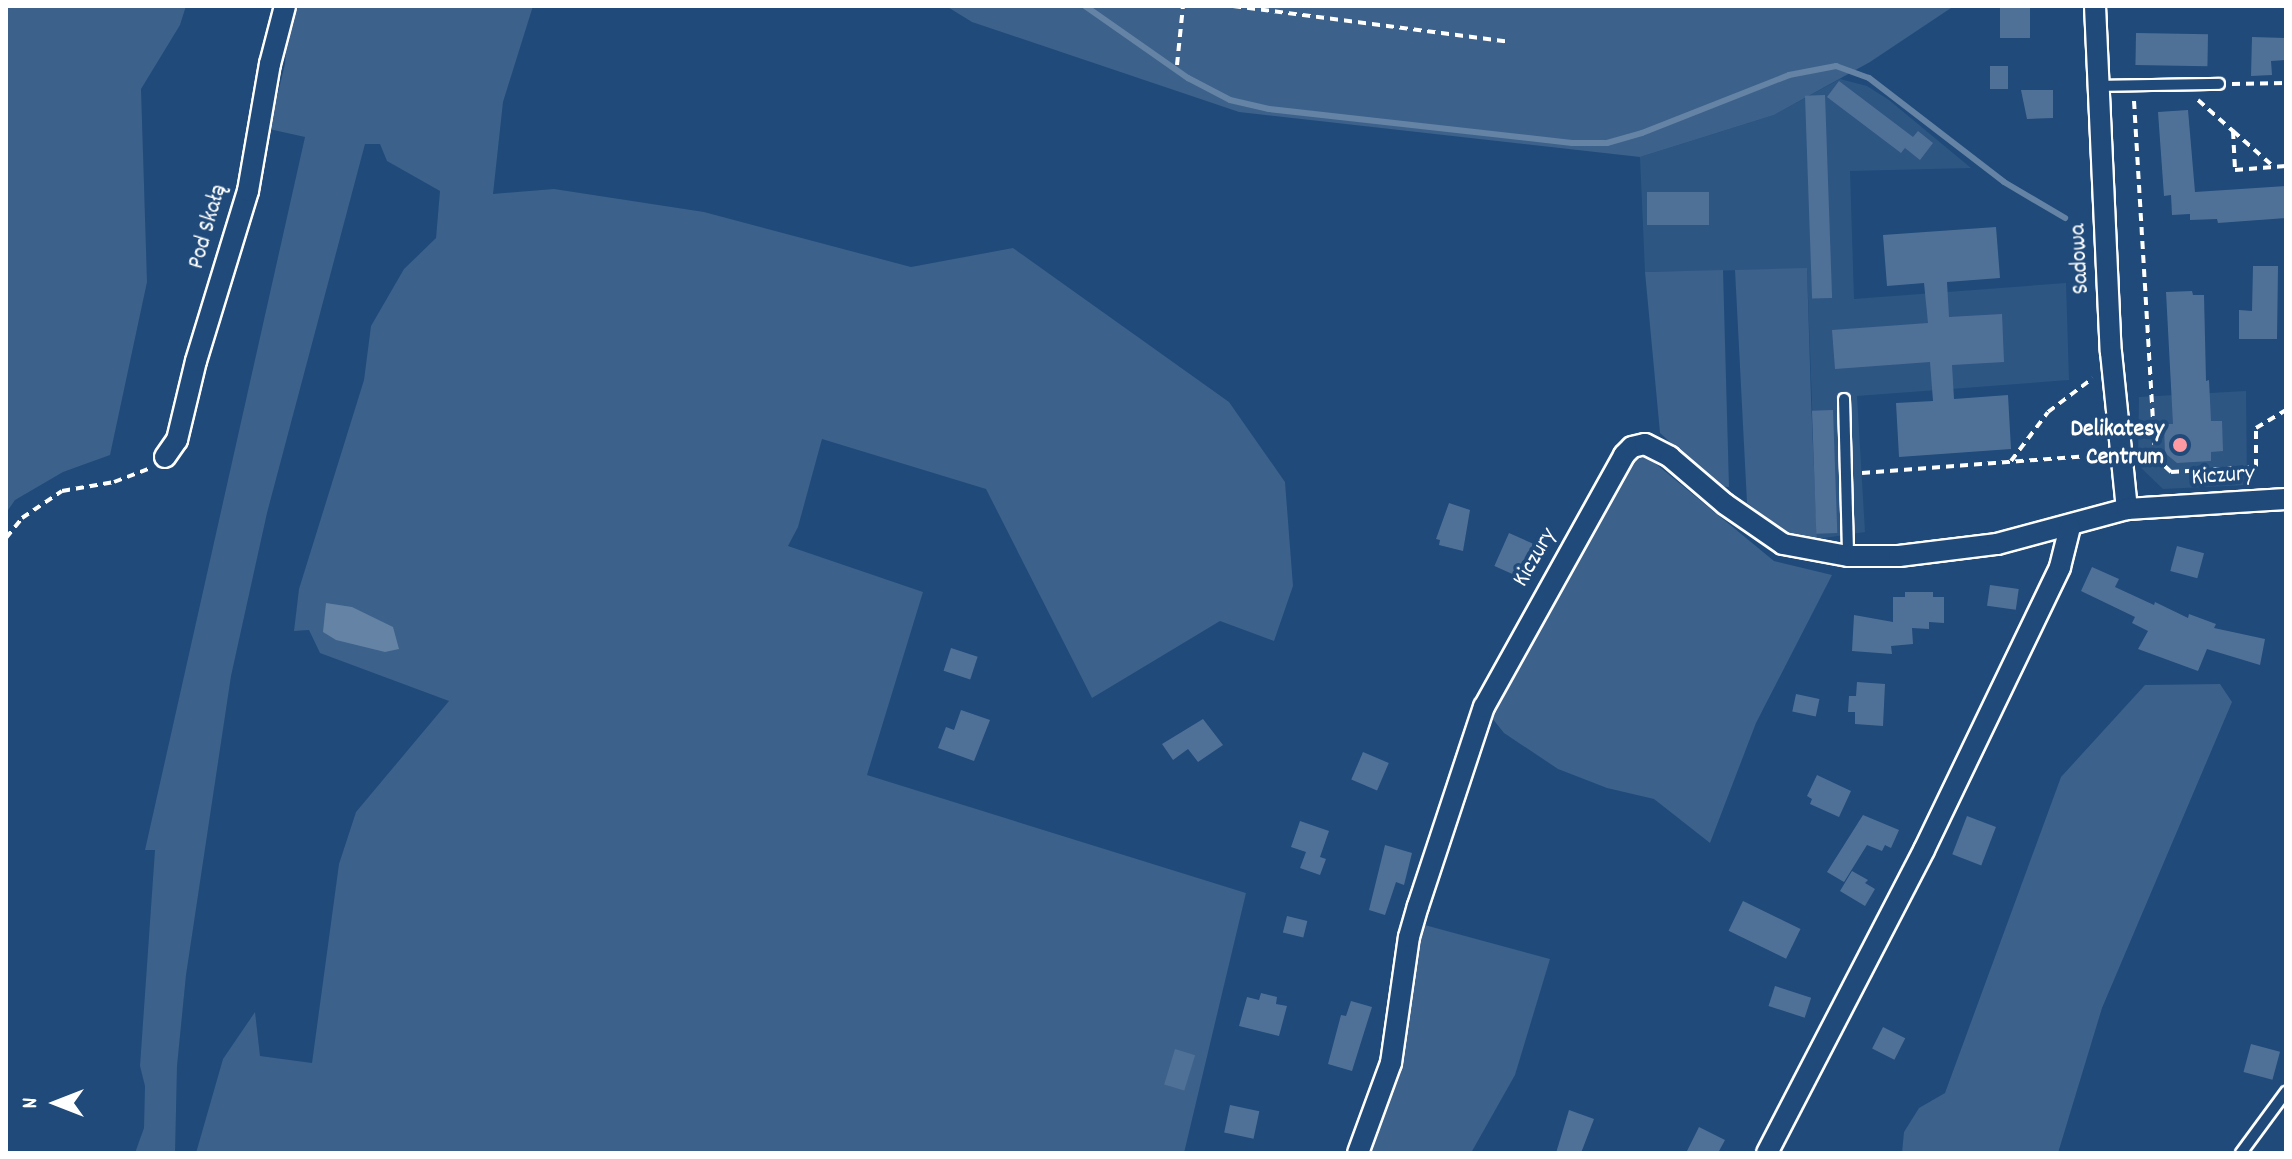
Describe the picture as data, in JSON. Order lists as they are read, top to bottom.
{
  "streets": {
    "street": ["Pod Skałą", "Sadowa", "Kiczury"]
  },
  "crossings": [
    ["Sadowa", "Kiczury"]
  ],
  "places": ["Delikatesy Centrum"],
  "north": "left"
}
